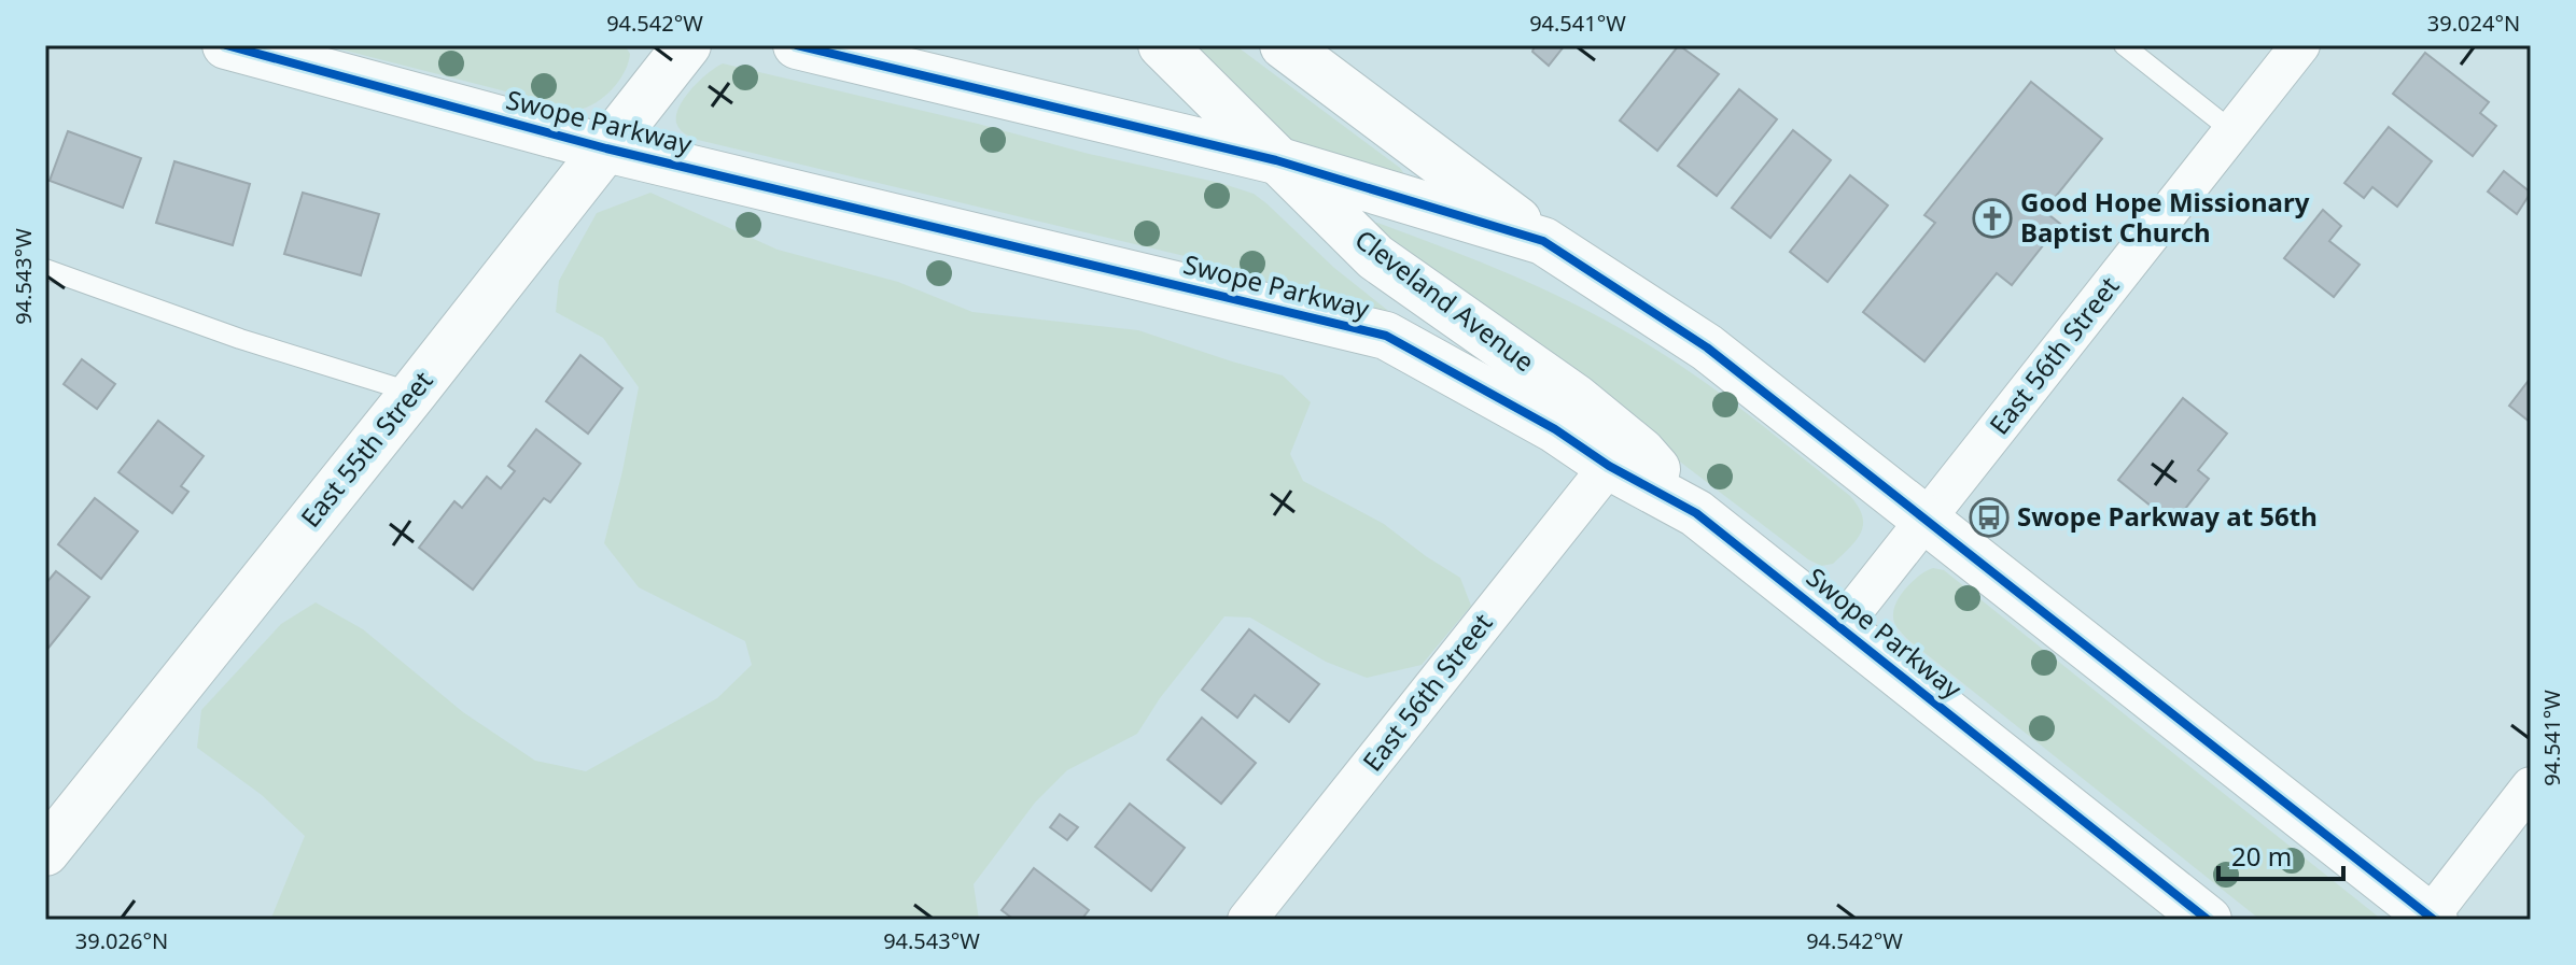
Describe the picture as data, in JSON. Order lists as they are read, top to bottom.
{
  "streets": {
    "main road": ["Swope Parkway", "Cleveland Avenue", "East 55th Street"],
    "street": ["East 56th Street"]
  },
  "crossings": [
    ["Swope Parkway", "Cleveland Avenue"],
    ["Swope Parkway", "East 56th Street"],
    ["Swope Parkway", "East 55th Street"]
  ],
  "places": {
    "church": ["Good Hope Missionary Baptist Church"],
    "bus stop": ["Swope Parkway at 56th"]
  },
  "scale_bar": "20 m",
  "coordinates": [
    "94.542°W",
    "94.541°W",
    "39.024°N",
    "94.543°W",
    "39.026°N"
  ]
}
